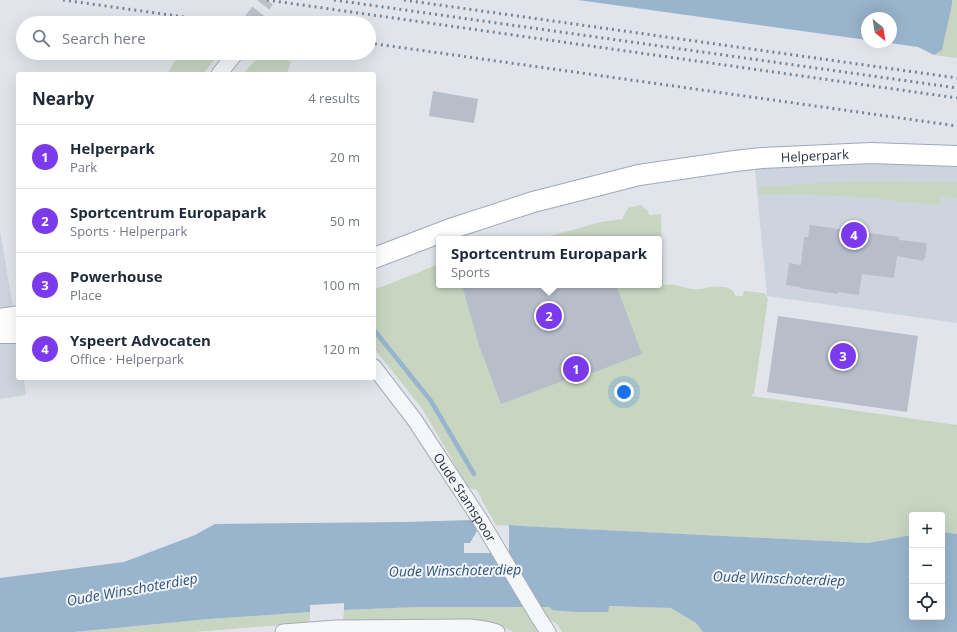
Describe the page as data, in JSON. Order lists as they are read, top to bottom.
{
  "streets": {
    "main road": ["Helperpark"],
    "street": ["Oude Stamspoor"]
  },
  "water": ["Oude Winschoterdiep"],
  "north": "bottom right",
  "page": {
    "search": "Search here",
    "heading": ["Nearby", "4 results"],
    "list": [
      {
        "mark": "1",
        "name": "Helperpark",
        "note": "Park",
        "value": "20 m"
      },
      {
        "mark": "2",
        "name": "Sportcentrum Europapark",
        "note": "Sports · Helperpark",
        "value": "50 m"
      },
      {
        "mark": "3",
        "name": "Powerhouse",
        "note": "Place",
        "value": "100 m"
      },
      {
        "mark": "4",
        "name": "Yspeert Advocaten",
        "note": "Office · Helperpark",
        "value": "120 m"
      }
    ],
    "pins": [
      "4",
      "2",
      "3",
      "1"
    ],
    "popup": ["Sportcentrum Europapark", "Sports"],
    "map_buttons": ["+", "−"]
  }
}
